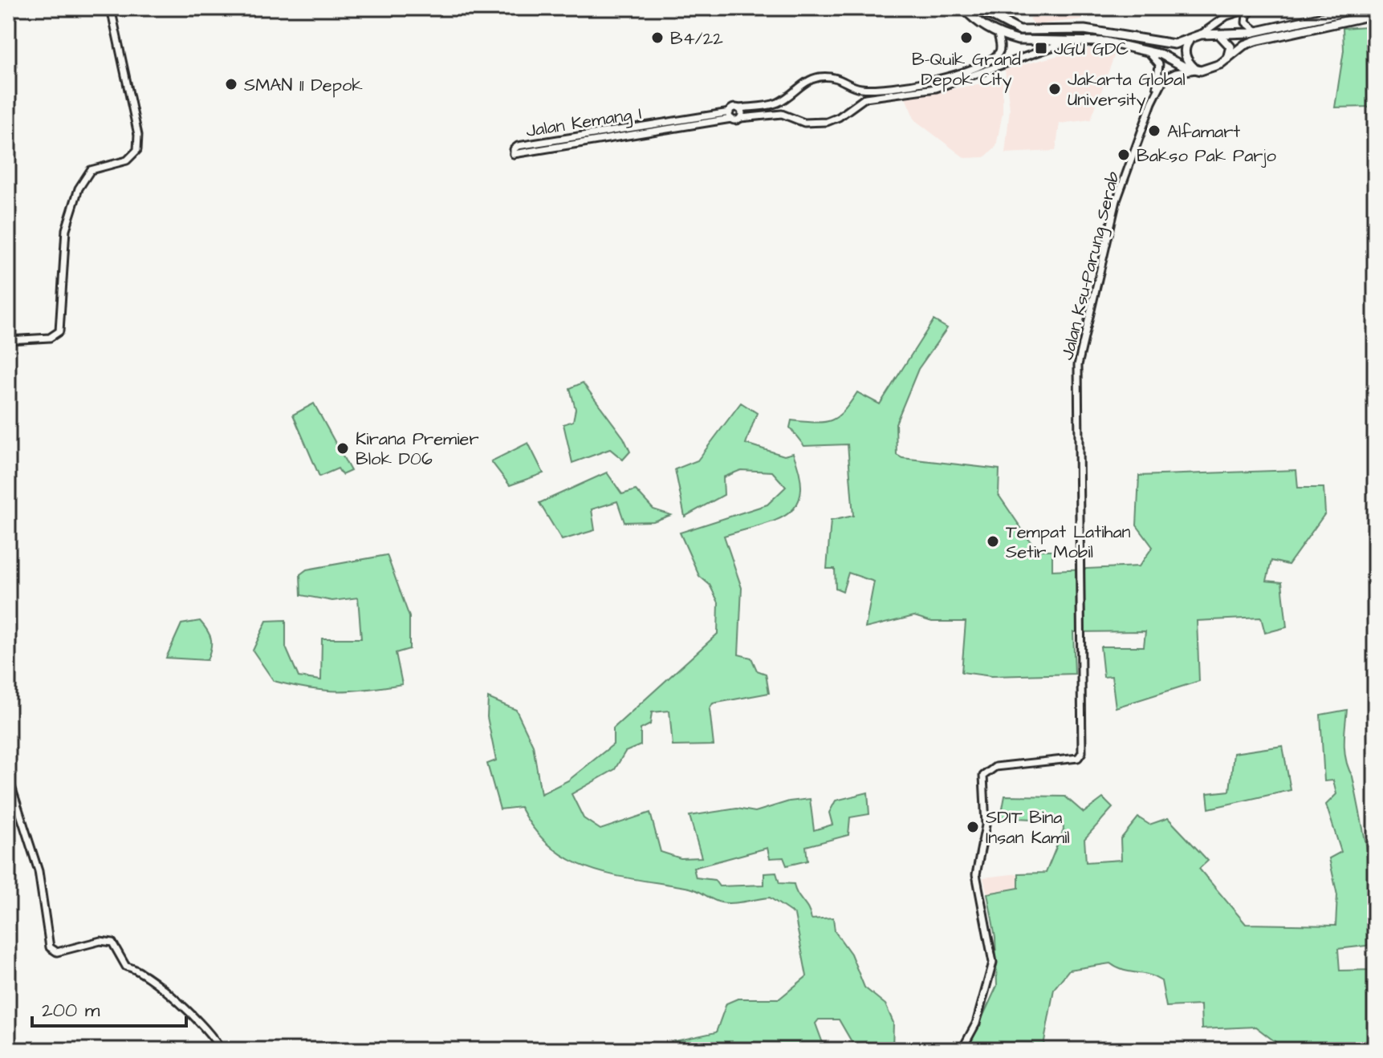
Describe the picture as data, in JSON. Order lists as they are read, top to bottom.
{
  "streets": {
    "street": ["Jalan Kemang I", "Jalan Ksu-Parung Serab"]
  },
  "places": {
    "other": [
      "B4/22",
      "B-Quik Grand Depok City",
      "SMAN 11 Depok",
      "Jakarta Global University",
      "Alfamart",
      "Bakso Pak Parjo",
      "Kirana Premier Blok D06",
      "Tempat Latihan Setir Mobil",
      "SDIT Bina Insan Kamil"
    ],
    "transit": ["JGU GDC"]
  },
  "scale_bar": "200 m"
}
